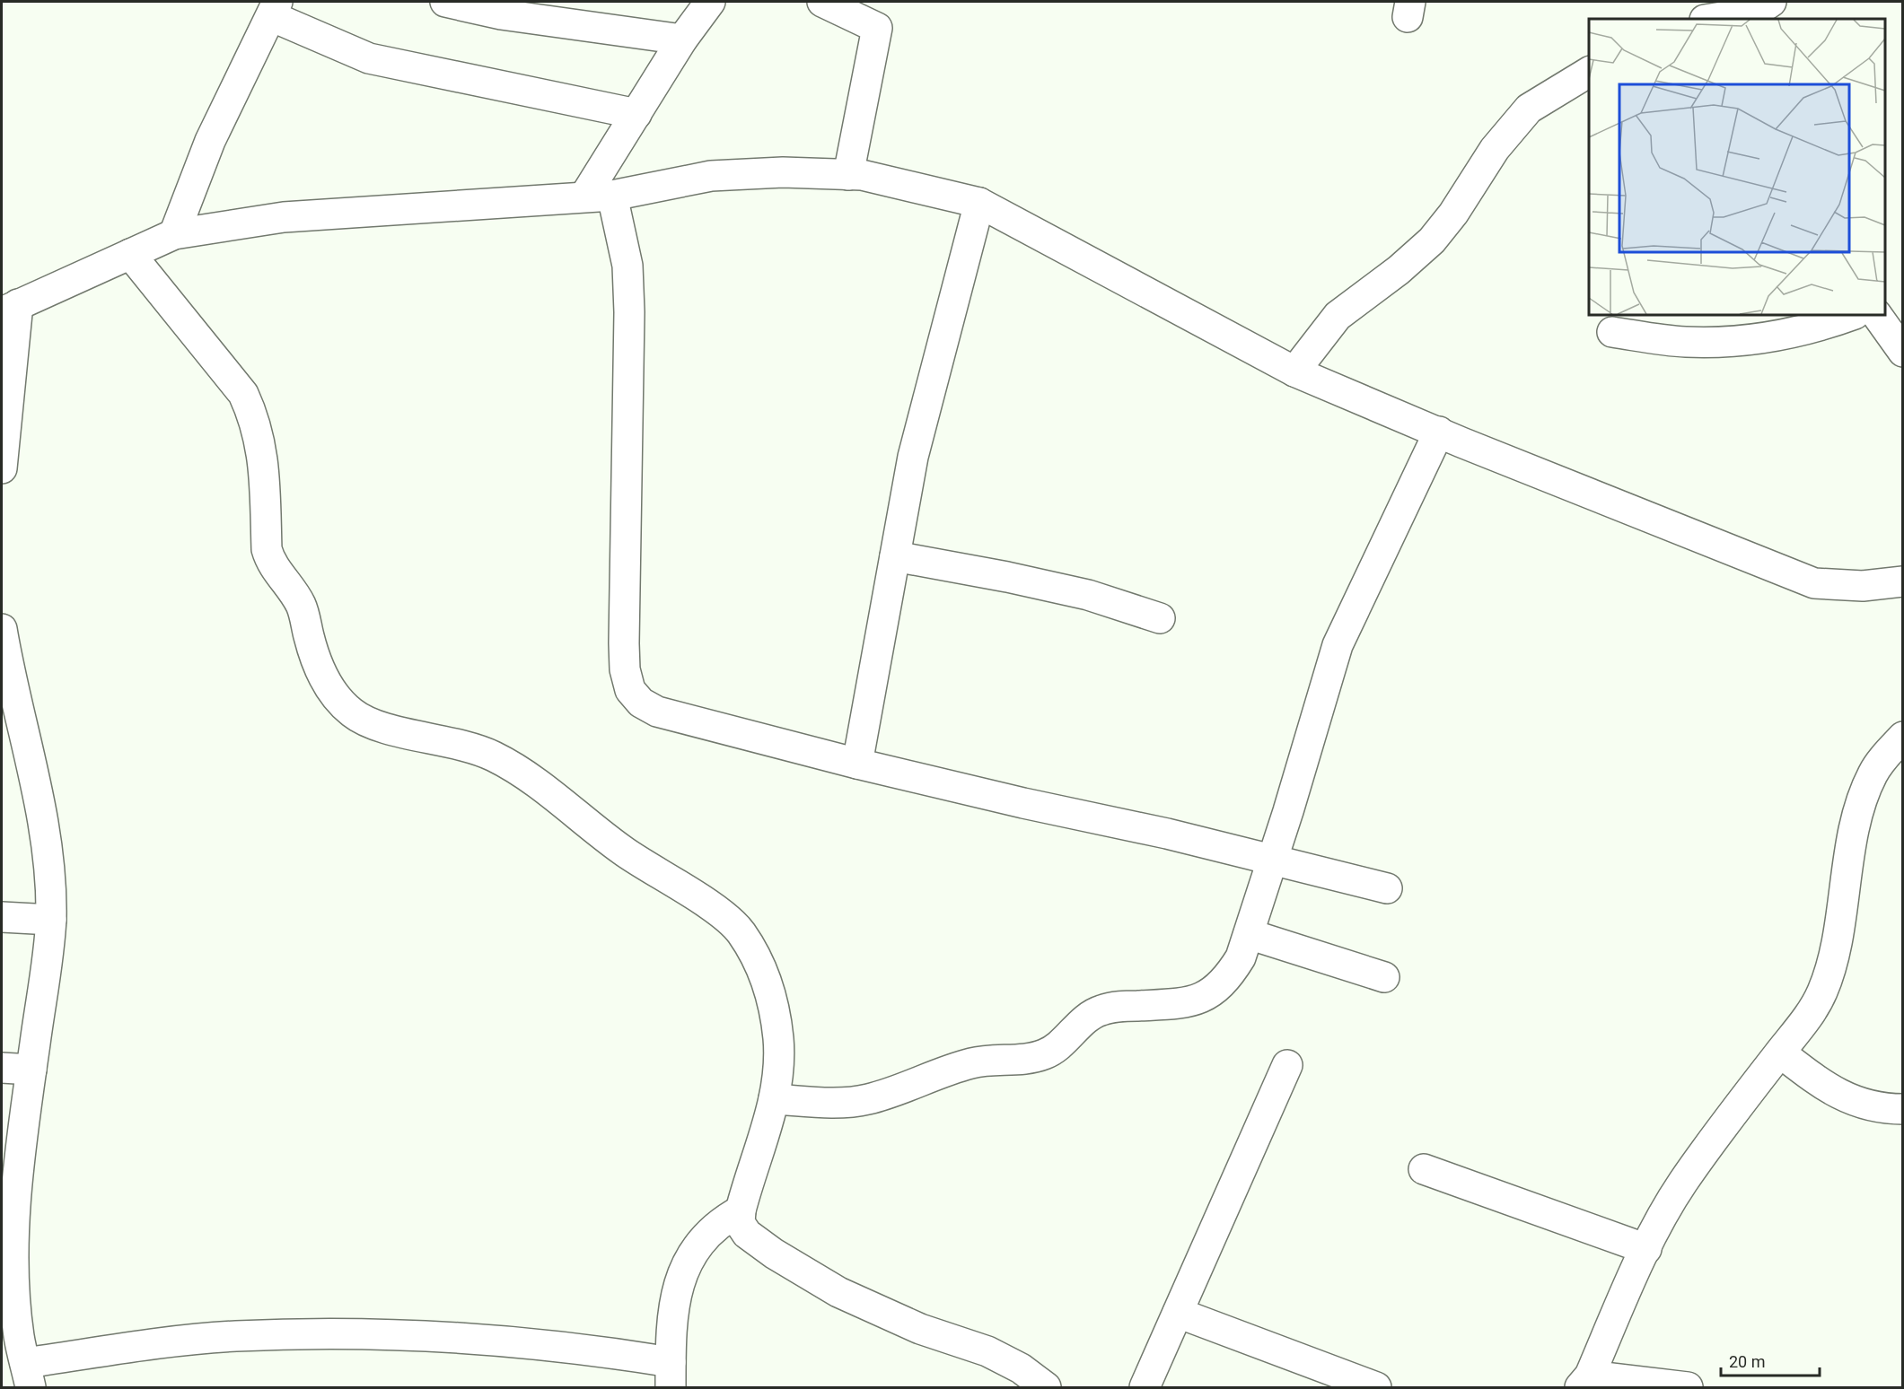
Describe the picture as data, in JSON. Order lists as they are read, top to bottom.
{
  "scale_bar": "20 m"
}
